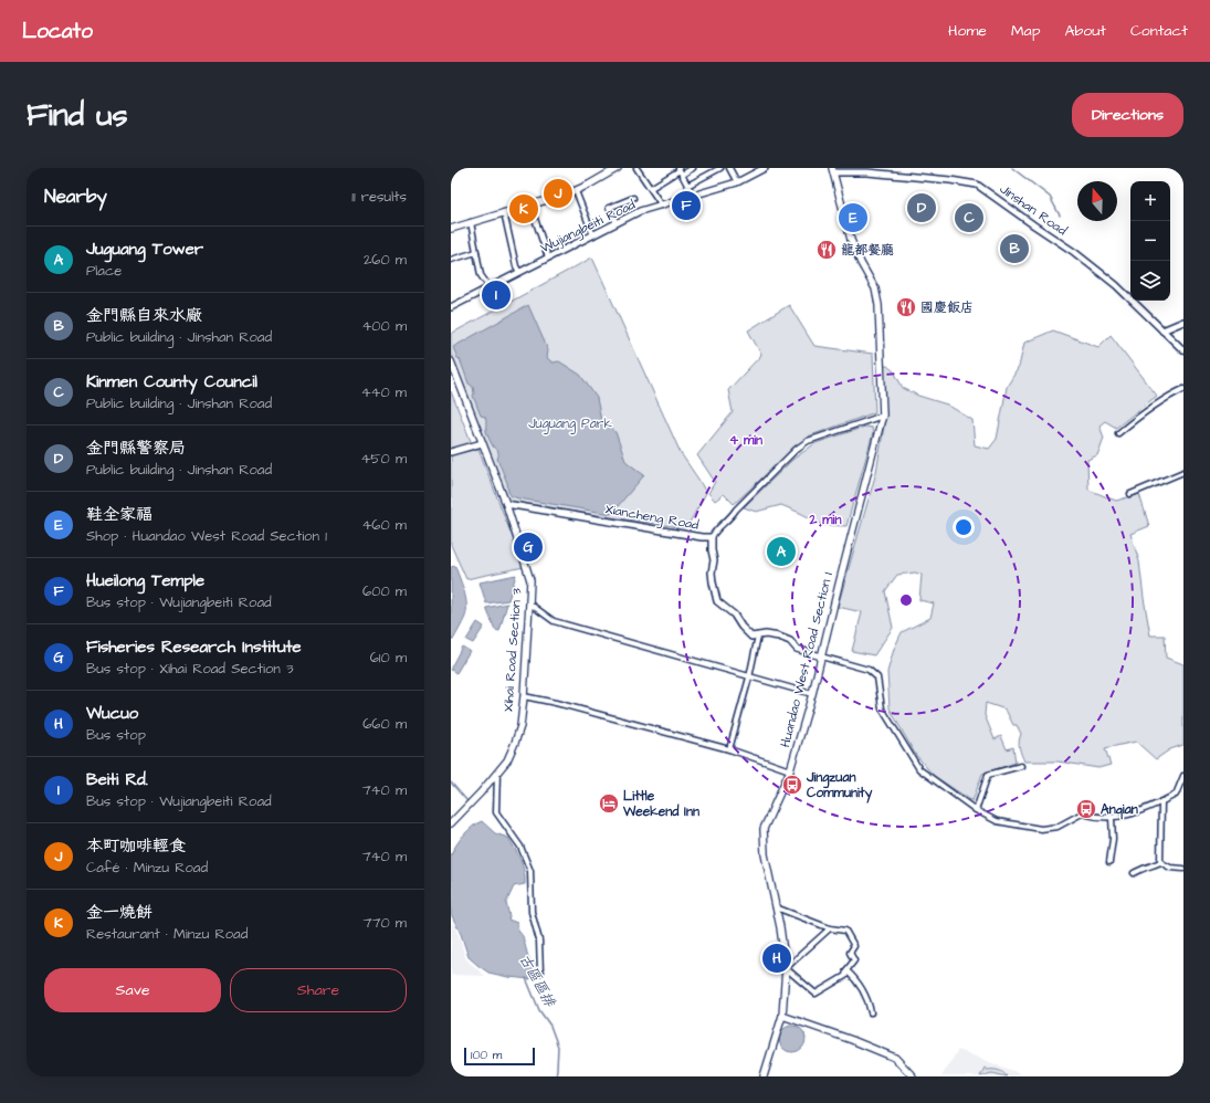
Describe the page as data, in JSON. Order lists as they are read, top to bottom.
{
  "streets": {
    "main road": ["Xihai Road Section 3", "Huandao West Road Section 1"],
    "street": ["Jinshan Road", "Wujiangbeiti Road", "Xiancheng Road"]
  },
  "crossings": [
    ["Jinshan Road", "Huandao West Road Section 1"],
    ["Xiancheng Road", "Xihai Road Section 3"],
    ["Xiancheng Road", "Huandao West Road Section 1"]
  ],
  "water": ["古區區排"],
  "parks": ["Juguang Park"],
  "places": {
    "restaurant": ["龍都餐廳", "國慶飯店"],
    "bus stop": ["Jingzuan Community", "Anqian"],
    "hotel": ["Little Weekend Inn"]
  },
  "scale_bar": "100 m",
  "north": "top",
  "page": {
    "header": "Locato",
    "nav": [
      "Home",
      "Map",
      "About",
      "Contact"
    ],
    "buttons": [
      "Directions",
      ["Save", "Share"]
    ],
    "title": "Find us",
    "heading": ["Nearby", "11 results"],
    "pins": [
      "J",
      "F",
      "D",
      "K",
      "C",
      "E",
      "B",
      "I",
      "G",
      "A",
      "H"
    ],
    "map_buttons": ["+", "−"],
    "list": [
      {
        "mark": "A",
        "name": "Juguang Tower",
        "note": "Place",
        "value": "260 m"
      },
      {
        "mark": "B",
        "name": "金門縣自來水廠",
        "note": "Public building · Jinshan Road",
        "value": "400 m"
      },
      {
        "mark": "C",
        "name": "Kinmen County Council",
        "note": "Public building · Jinshan Road",
        "value": "440 m"
      },
      {
        "mark": "D",
        "name": "金門縣警察局",
        "note": "Public building · Jinshan Road",
        "value": "450 m"
      },
      {
        "mark": "E",
        "name": "鞋全家福",
        "note": "Shop · Huandao West Road Section 1",
        "value": "460 m"
      },
      {
        "mark": "F",
        "name": "Hueilong Temple",
        "note": "Bus stop · Wujiangbeiti Road",
        "value": "600 m"
      },
      {
        "mark": "G",
        "name": "Fisheries Research Institute",
        "note": "Bus stop · Xihai Road Section 3",
        "value": "610 m"
      },
      {
        "mark": "H",
        "name": "Wucuo",
        "note": "Bus stop",
        "value": "660 m"
      },
      {
        "mark": "I",
        "name": "Beiti Rd.",
        "note": "Bus stop · Wujiangbeiti Road",
        "value": "740 m"
      },
      {
        "mark": "J",
        "name": "本町咖啡輕食",
        "note": "Café · Minzu Road",
        "value": "740 m"
      },
      {
        "mark": "K",
        "name": "金一燒餅",
        "note": "Restaurant · Minzu Road",
        "value": "770 m"
      }
    ],
    "scale": "100 m"
  },
  "rings": ["4 min", "2 min"]
}
